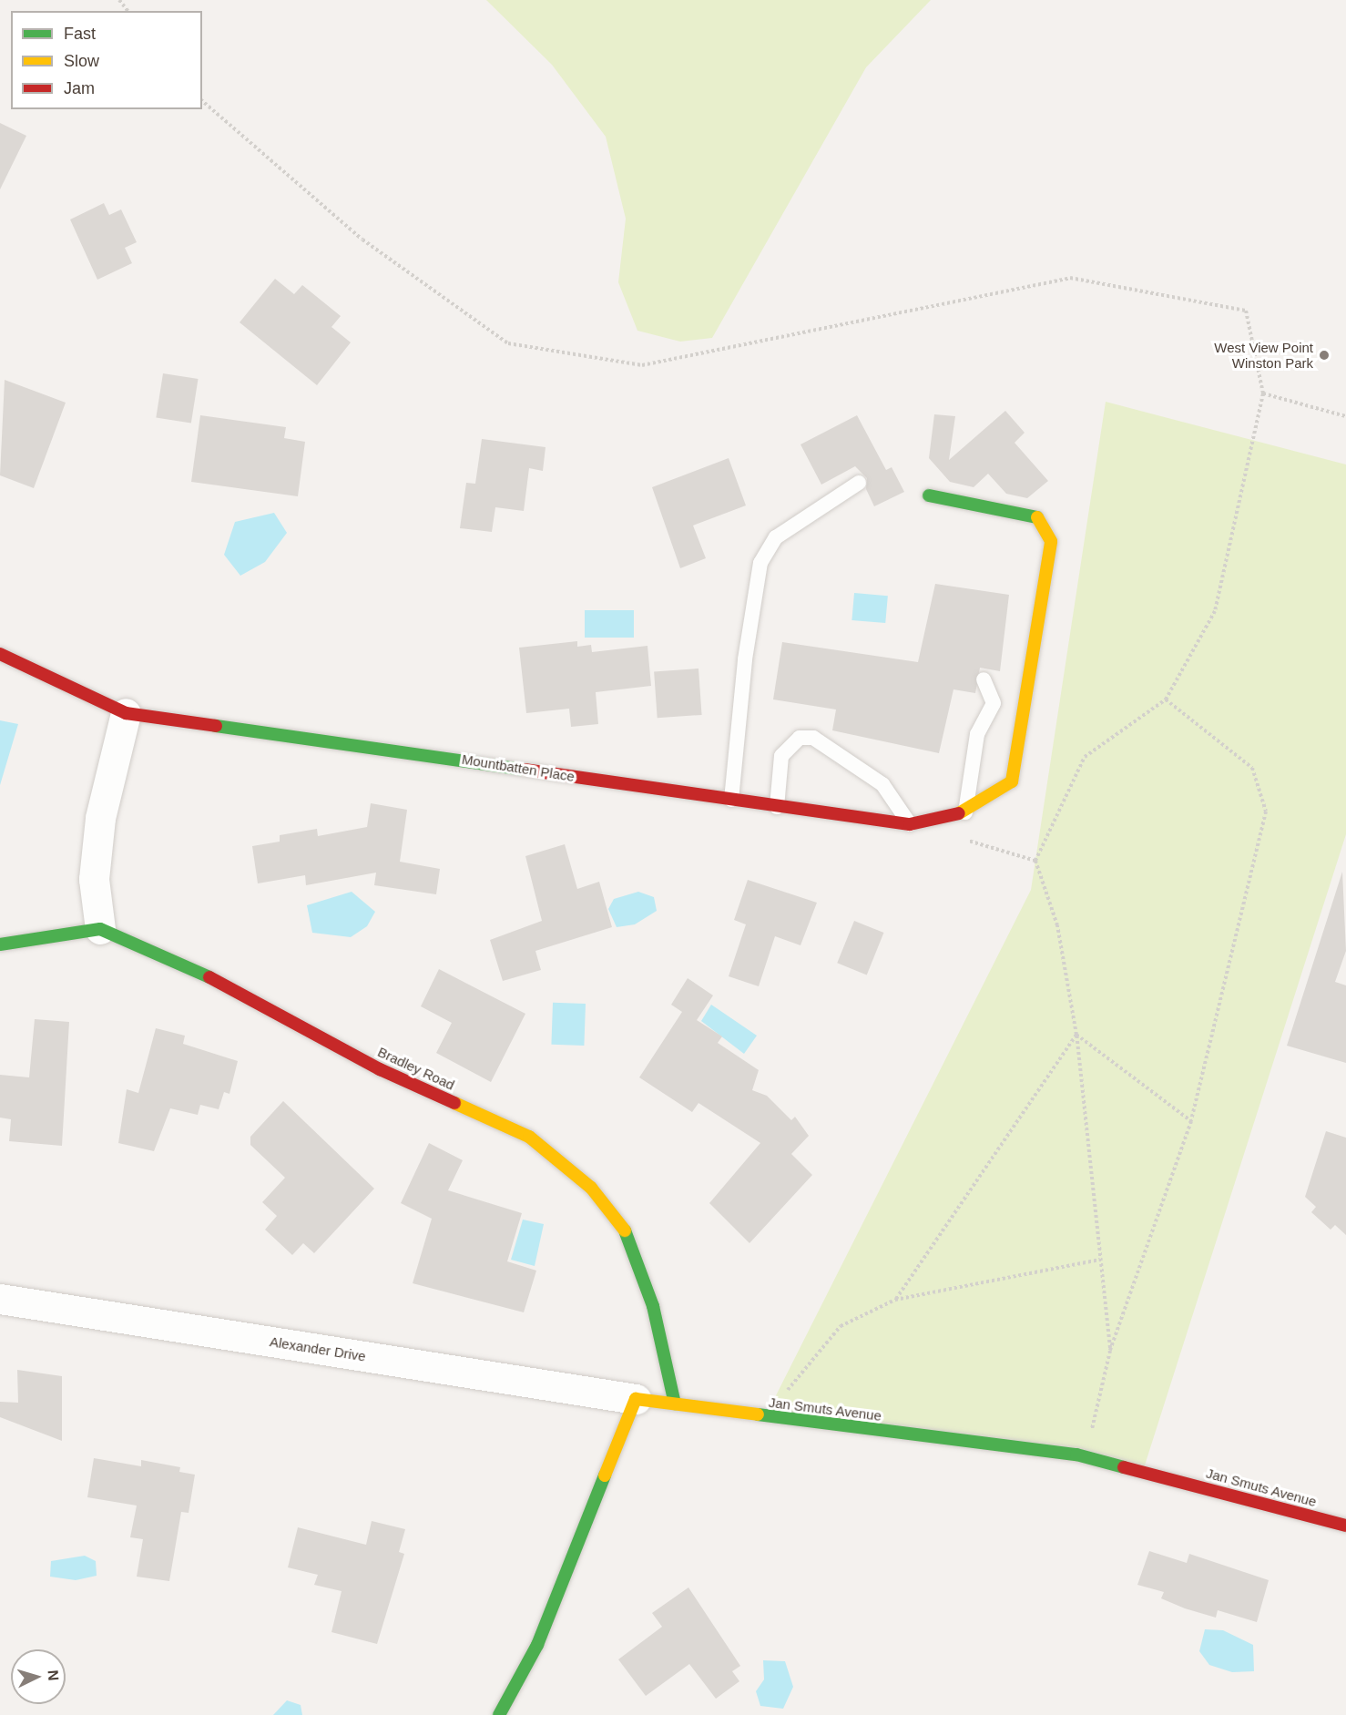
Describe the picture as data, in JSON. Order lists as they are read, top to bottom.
{
  "streets": {
    "street": [
      "Mountbatten Place",
      "Bradley Road",
      "Alexander Drive",
      "Jan Smuts Avenue"
    ]
  },
  "crossings": [
    ["Bradley Road", "Jan Smuts Avenue"],
    ["Alexander Drive", "Jan Smuts Avenue"]
  ],
  "places": ["West View Point Winston Park"],
  "legend": ["Fast", "Slow", "Jam"],
  "north": "right"
}
